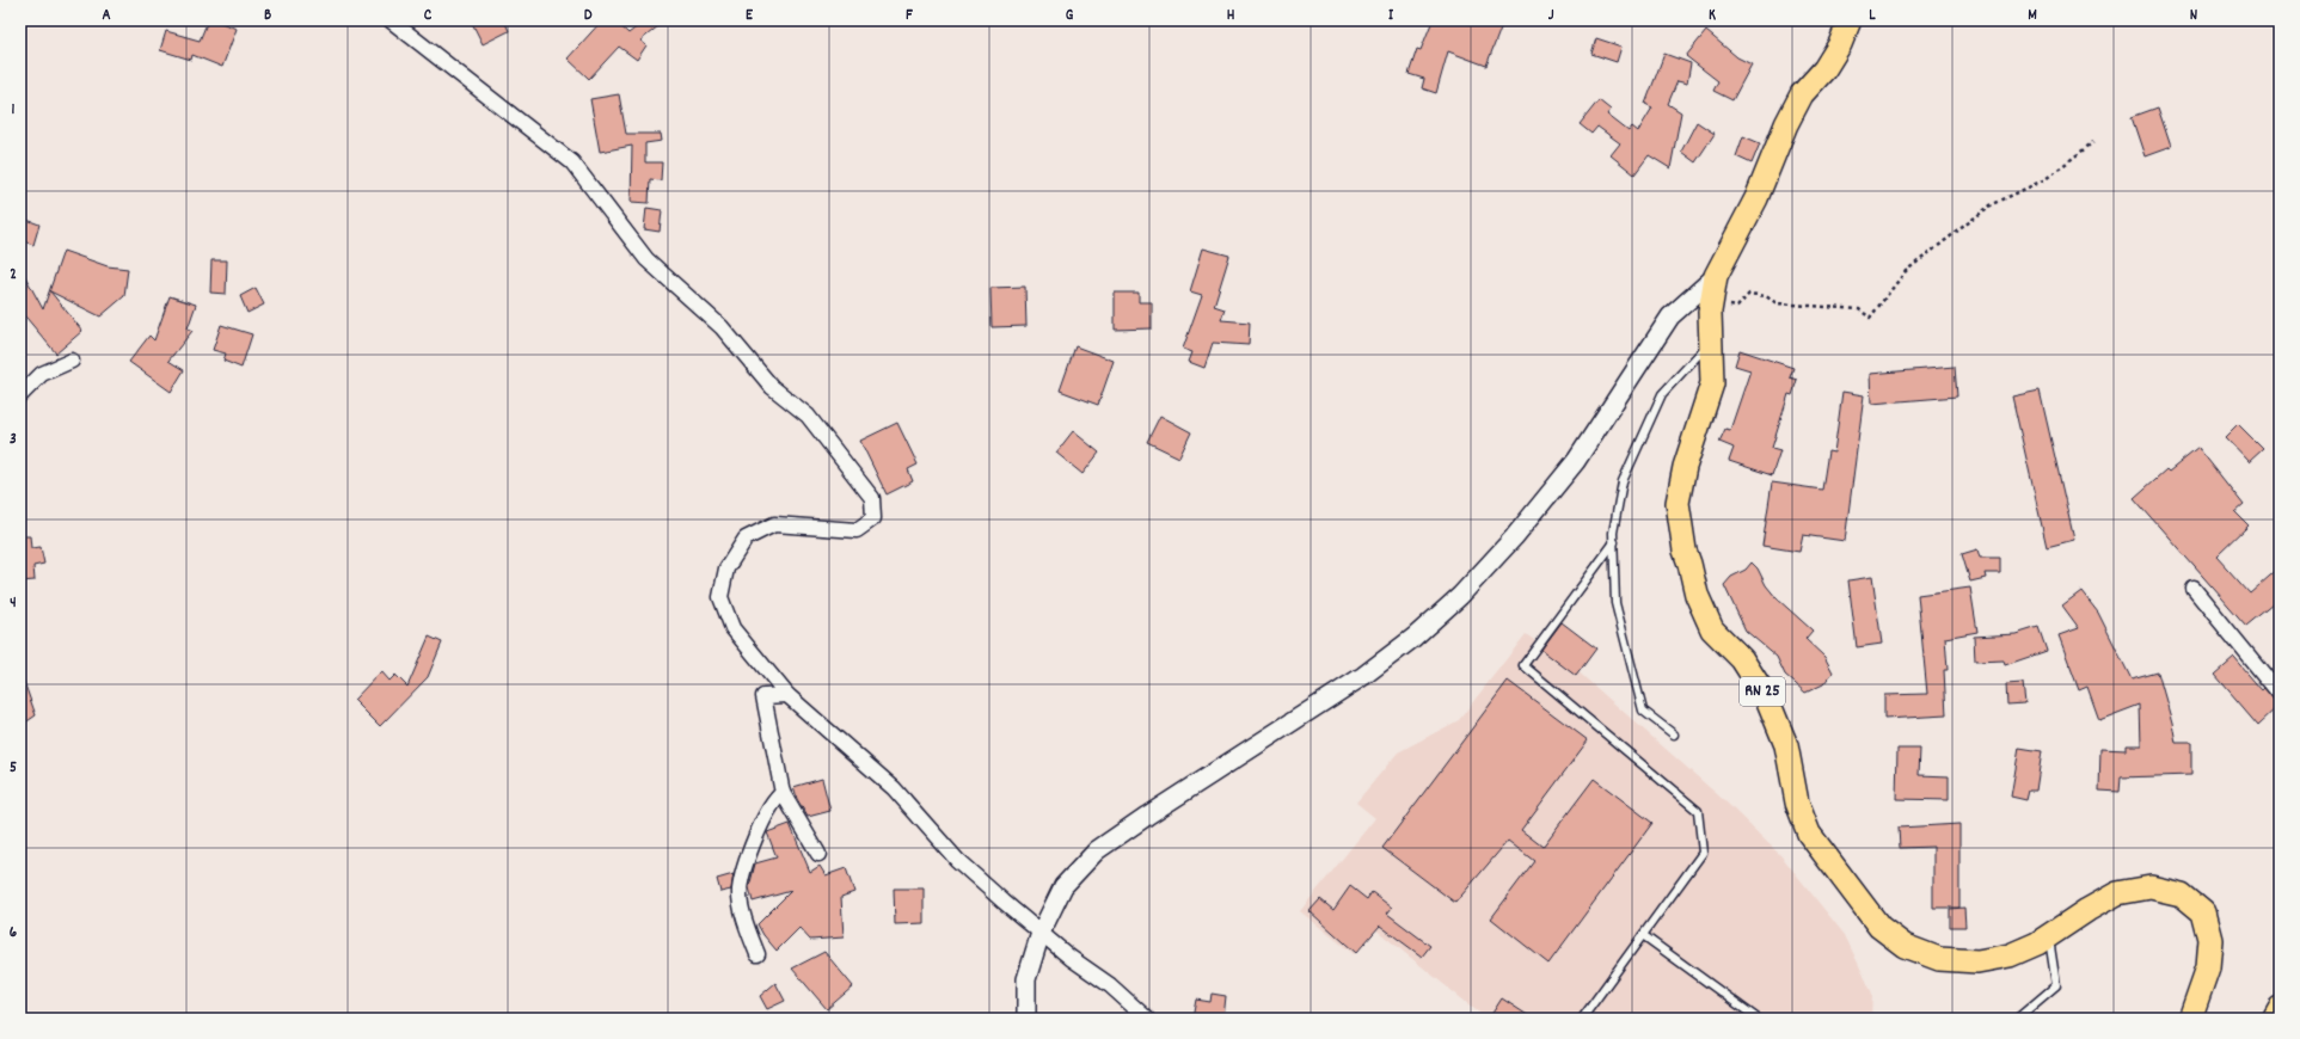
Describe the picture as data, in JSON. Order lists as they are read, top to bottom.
{
  "streets": {
    "main road": ["RN 25"]
  },
  "grid": {
    "columns": [
      "A",
      "B",
      "C",
      "D",
      "E",
      "F",
      "G",
      "H",
      "I",
      "J",
      "K",
      "L",
      "M",
      "N"
    ],
    "rows": [
      "1",
      "2",
      "3",
      "4",
      "5",
      "6"
    ]
  }
}
